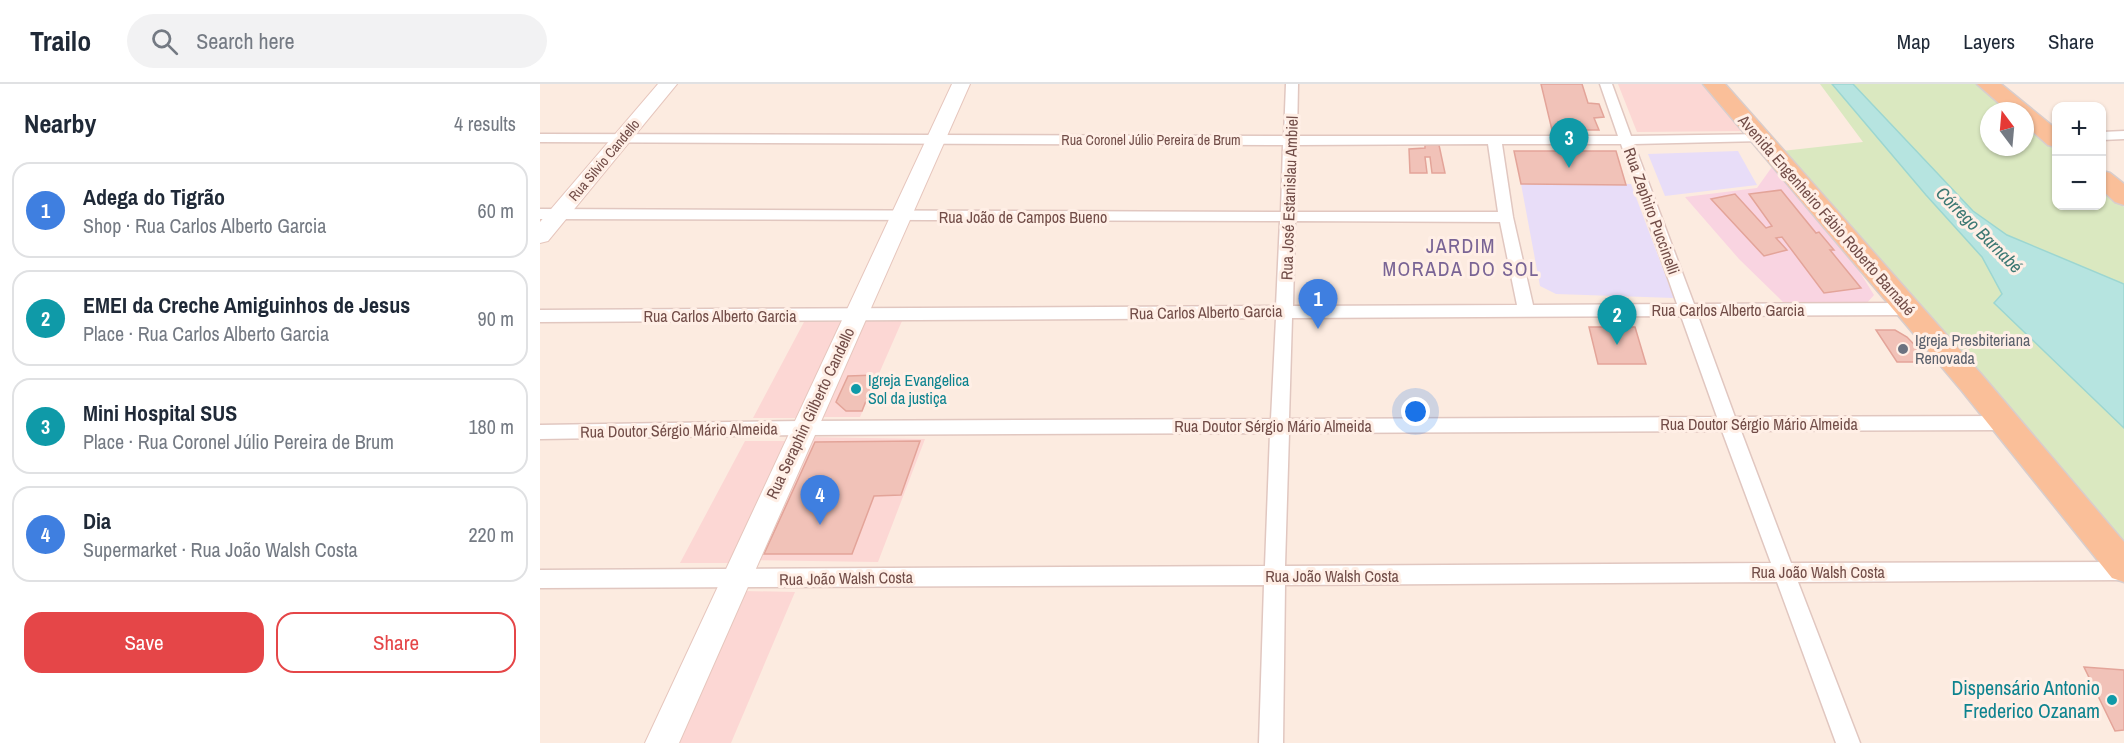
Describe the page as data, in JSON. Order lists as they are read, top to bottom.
{
  "streets": {
    "main road": ["Avenida Engenheiro Fábio Roberto Barnabé"],
    "street": [
      "Rua Coronel Júlio Pereira de Brum",
      "Rua Silvio Candello",
      "Rua José Estanislau Ambiel",
      "Rua Zephiro Puccinelli",
      "Rua João de Campos Bueno",
      "Rua Carlos Alberto Garcia",
      "Rua Seraphin Gilberto Candello",
      "Rua Doutor Sérgio Mário Almeida",
      "Rua João Walsh Costa"
    ]
  },
  "crossings": [
    ["Rua Coronel Júlio Pereira de Brum", "Rua Silvio Candello"],
    ["Rua Coronel Júlio Pereira de Brum", "Rua José Estanislau Ambiel"],
    ["Rua Coronel Júlio Pereira de Brum", "Rua Zephiro Puccinelli"],
    ["Rua Coronel Júlio Pereira de Brum", "Avenida Engenheiro Fábio Roberto Barnabé"],
    ["Rua Coronel Júlio Pereira de Brum", "Rua Seraphin Gilberto Candello"],
    ["Rua Silvio Candello", "Rua João de Campos Bueno"],
    ["Rua José Estanislau Ambiel", "Rua João de Campos Bueno"],
    ["Rua José Estanislau Ambiel", "Rua Carlos Alberto Garcia"],
    ["Rua José Estanislau Ambiel", "Rua Doutor Sérgio Mário Almeida"],
    ["Rua José Estanislau Ambiel", "Rua João Walsh Costa"],
    ["Rua Zephiro Puccinelli", "Rua Carlos Alberto Garcia"],
    ["Rua Zephiro Puccinelli", "Rua Doutor Sérgio Mário Almeida"],
    ["Rua Zephiro Puccinelli", "Rua João Walsh Costa"],
    ["Avenida Engenheiro Fábio Roberto Barnabé", "Rua Carlos Alberto Garcia"],
    ["Avenida Engenheiro Fábio Roberto Barnabé", "Rua Doutor Sérgio Mário Almeida"],
    ["Avenida Engenheiro Fábio Roberto Barnabé", "Rua João Walsh Costa"],
    ["Rua João de Campos Bueno", "Rua Seraphin Gilberto Candello"],
    ["Rua Carlos Alberto Garcia", "Rua Seraphin Gilberto Candello"],
    ["Rua Seraphin Gilberto Candello", "Rua Doutor Sérgio Mário Almeida"],
    ["Rua Seraphin Gilberto Candello", "Rua João Walsh Costa"]
  ],
  "districts": ["JARDIM MORADA DO SOL"],
  "water": ["Córrego Barnabé"],
  "places": ["Igreja Presbiteriana Renovada", "Igreja Evangelica Sol da justiça", "Dispensário Antonio Frederico Ozanam"],
  "north": "top",
  "page": {
    "header": "Trailo",
    "search": "Search here",
    "nav": ["Map", "Layers", "Share"],
    "heading": ["Nearby", "4 results"],
    "map_buttons": ["+", "−"],
    "pins": [
      "3",
      "1",
      "2",
      "4"
    ],
    "list": [
      {
        "mark": "1",
        "name": "Adega do Tigrão",
        "note": "Shop · Rua Carlos Alberto Garcia",
        "value": "60 m"
      },
      {
        "mark": "2",
        "name": "EMEI da Creche Amiguinhos de Jesus",
        "note": "Place · Rua Carlos Alberto Garcia",
        "value": "90 m"
      },
      {
        "mark": "3",
        "name": "Mini Hospital SUS",
        "note": "Place · Rua Coronel Júlio Pereira de Brum",
        "value": "180 m"
      },
      {
        "mark": "4",
        "name": "Dia",
        "note": "Supermarket · Rua João Walsh Costa",
        "value": "220 m"
      }
    ],
    "buttons": ["Save", "Share"]
  }
}
